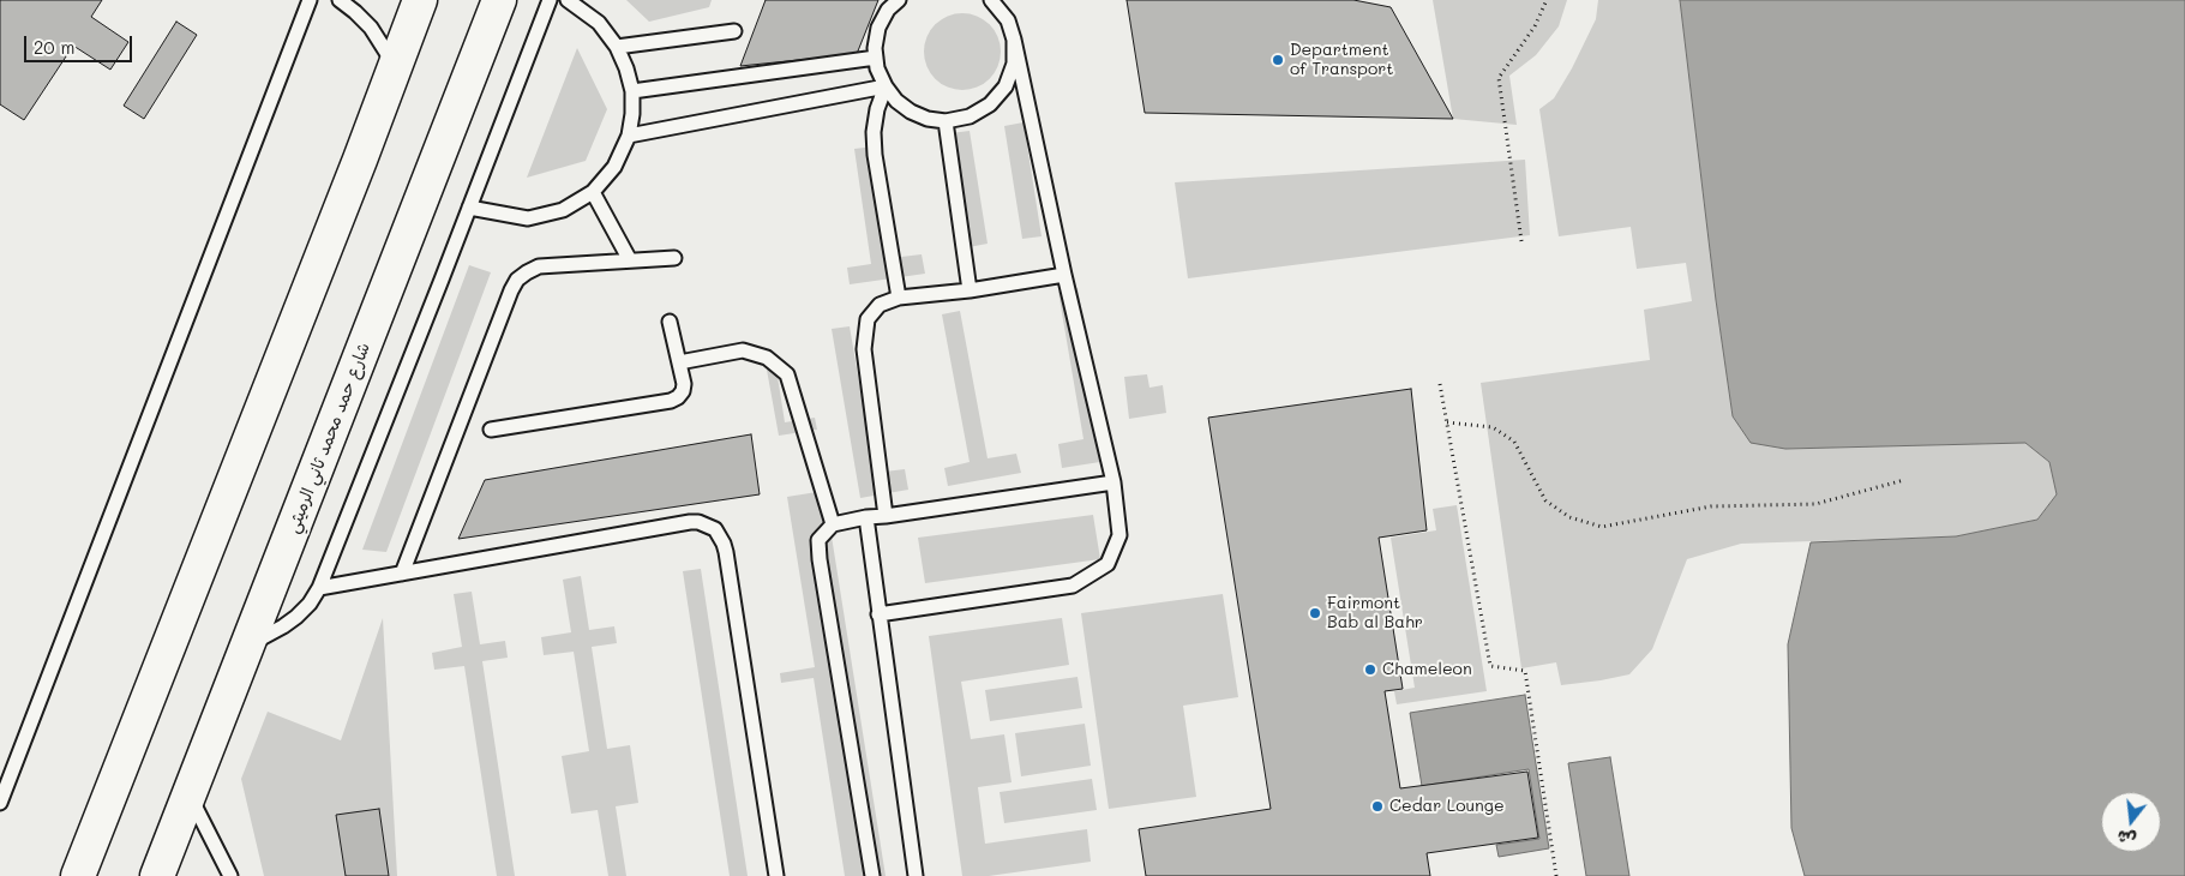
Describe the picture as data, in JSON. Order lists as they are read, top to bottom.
{
  "streets": {
    "main road": ["شارع حمد محمد ثاني الرميثي"]
  },
  "places": [
    "Department of Transport",
    "Fairmont Bab al Bahr",
    "Chameleon",
    "Cedar Lounge"
  ],
  "scale_bar": "20 m",
  "north": "bottom"
}
